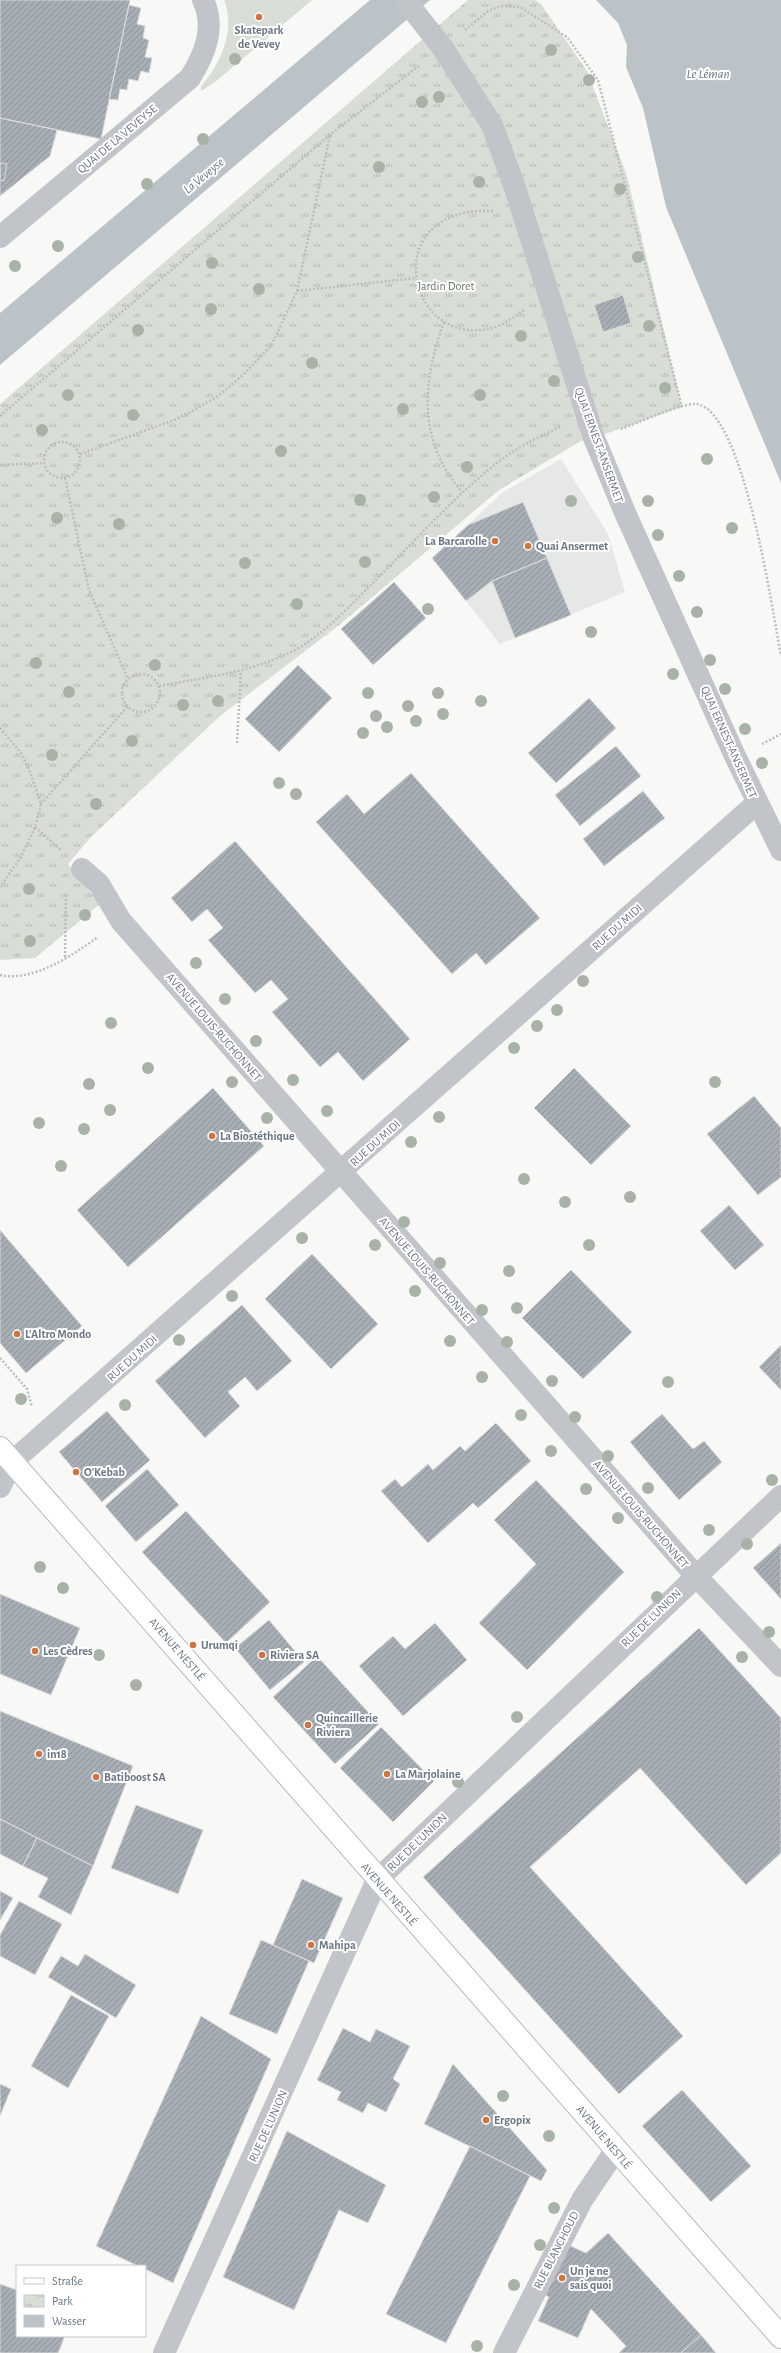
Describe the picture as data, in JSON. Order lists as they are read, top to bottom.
{
  "streets": {
    "street": [
      "QUAI DE LA VEVEYSE",
      "QUAI ERNEST-ANSERMET",
      "RUE DU MIDI",
      "AVENUE LOUIS-RUCHONNET",
      "RUE DE L'UNION",
      "AVENUE NESTLÉ",
      "RUE BLANCHOUD"
    ]
  },
  "crossings": [
    ["QUAI ERNEST-ANSERMET", "RUE DU MIDI"],
    ["RUE DU MIDI", "AVENUE LOUIS-RUCHONNET"],
    ["RUE DU MIDI", "AVENUE NESTLÉ"],
    ["AVENUE LOUIS-RUCHONNET", "RUE DE L'UNION"],
    ["RUE DE L'UNION", "AVENUE NESTLÉ"],
    ["AVENUE NESTLÉ", "RUE BLANCHOUD"]
  ],
  "water": ["Le Léman", "La Veveyse"],
  "parks": ["Jardin Doret"],
  "places": [
    "Skatepark de Vevey",
    "La Barcarolle",
    "Quai Ansermet",
    "La Biostéthique",
    "L'Altro Mondo",
    "O'Kebab",
    "Urumqi",
    "Les Cèdres",
    "Riviera SA",
    "Quincaillerie Riviera",
    "in18",
    "La Marjolaine",
    "Batiboost SA",
    "Mahipa",
    "Ergopix",
    "Un je ne sais quoi"
  ],
  "legend": ["Straße", "Park", "Wasser"]
}
